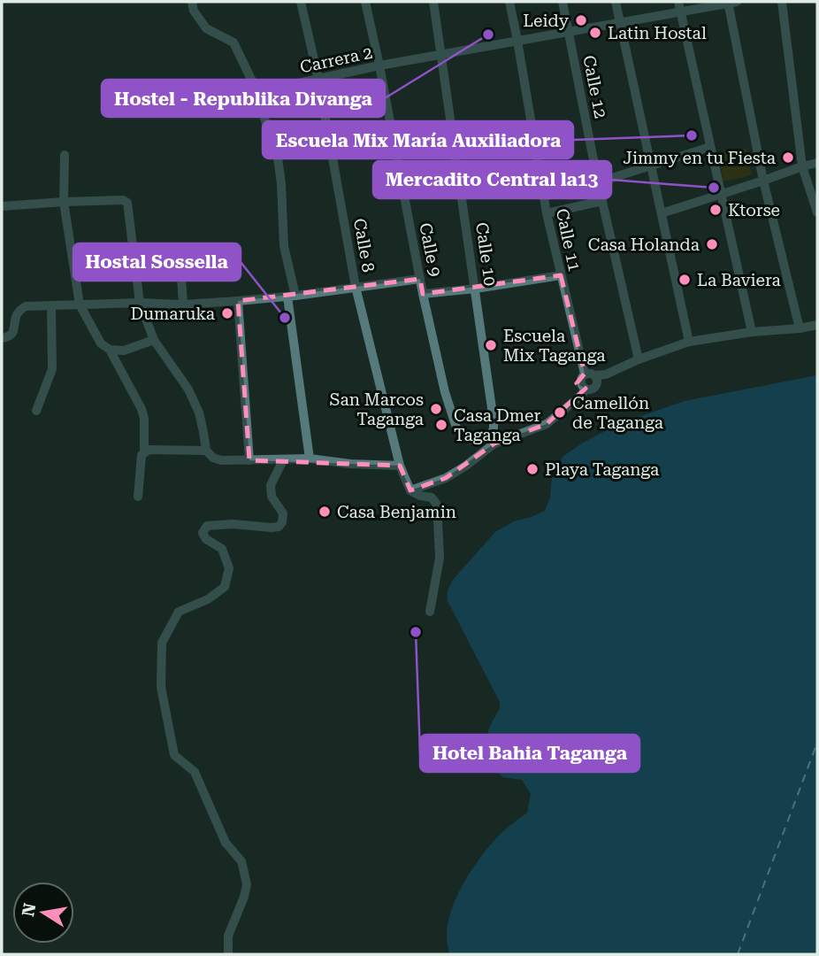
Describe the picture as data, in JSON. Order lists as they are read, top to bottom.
{
  "streets": {
    "street": [
      "Carrera 2",
      "Calle 12",
      "Calle 11",
      "Calle 8",
      "Calle 9",
      "Calle 10"
    ]
  },
  "crossings": [
    ["Carrera 2", "Calle 12"],
    ["Carrera 2", "Calle 11"],
    ["Carrera 2", "Calle 8"],
    ["Carrera 2", "Calle 9"],
    ["Carrera 2", "Calle 10"],
    ["Calle 9", "Calle 10"]
  ],
  "places": [
    "Leidy",
    "Latin Hostal",
    "Hostel - Republika Divanga",
    "Escuela Mix María Auxiliadora",
    "Jimmy en tu Fiesta",
    "Mercadito Central la13",
    "Ktorse",
    "Casa Holanda",
    "La Baviera",
    "Dumaruka",
    "Hostal Sossella",
    "Escuela Mix Taganga",
    "San Marcos Taganga",
    "Camellón de Taganga",
    "Casa Dmer Taganga",
    "Playa Taganga",
    "Casa Benjamin",
    "Hotel Bahia Taganga"
  ],
  "north": "left"
}
